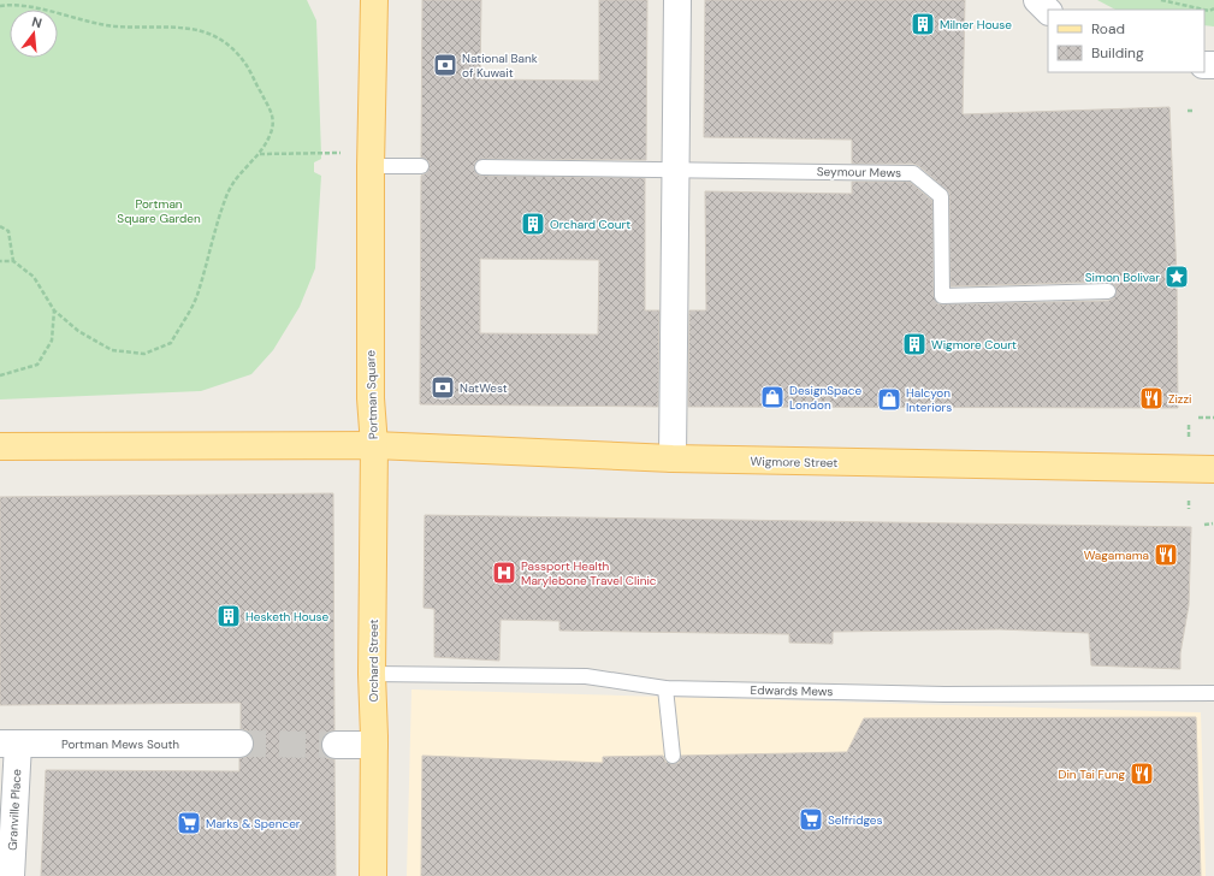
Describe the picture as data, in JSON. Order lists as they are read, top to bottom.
{
  "streets": {
    "main road": ["Portman Square", "Wigmore Street", "Orchard Street"],
    "street": ["Portman Mews South", "Granville Place"],
    "lane": ["Seymour Mews", "Edwards Mews"]
  },
  "crossings": [
    ["Portman Square", "Wigmore Street"],
    ["Portman Square", "Orchard Street"],
    ["Wigmore Street", "Orchard Street"],
    ["Orchard Street", "Edwards Mews"],
    ["Portman Mews South", "Granville Place"]
  ],
  "parks": ["Portman Square Garden"],
  "places": {
    "building": [
      "Milner House",
      "Orchard Court",
      "Wigmore Court",
      "Hesketh House"
    ],
    "bank": ["National Bank of Kuwait", "NatWest"],
    "place": ["Simon Bolivar"],
    "shop": ["DesignSpace London", "Halcyon Interiors"],
    "restaurant": ["Zizzi", "Wagamama", "Din Tai Fung"],
    "hospital": ["Passport Health Marylebone Travel Clinic"],
    "supermarket": ["Selfridges", "Marks & Spencer"]
  },
  "legend": ["Road", "Building"],
  "north": "top"
}
